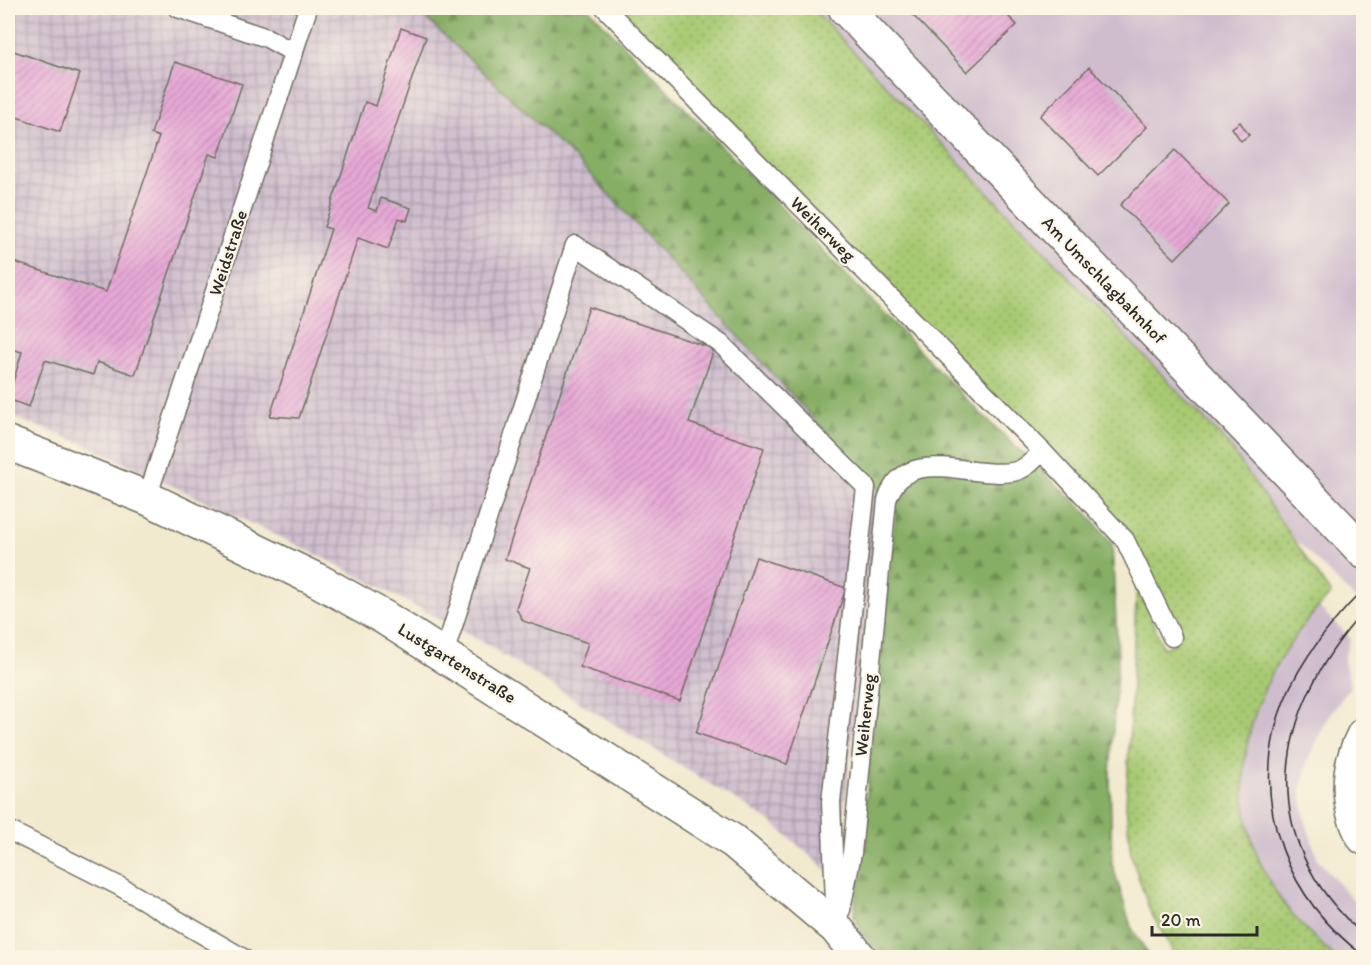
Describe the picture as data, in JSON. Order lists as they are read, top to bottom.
{
  "streets": {
    "street": ["Am Umschlagbahnhof", "Lustgartenstraße"],
    "lane": ["Weiherweg", "Weidstraße"]
  },
  "crossings": [
    ["Weiherweg", "Lustgartenstraße"],
    ["Weidstraße", "Lustgartenstraße"]
  ],
  "scale_bar": "20 m"
}
